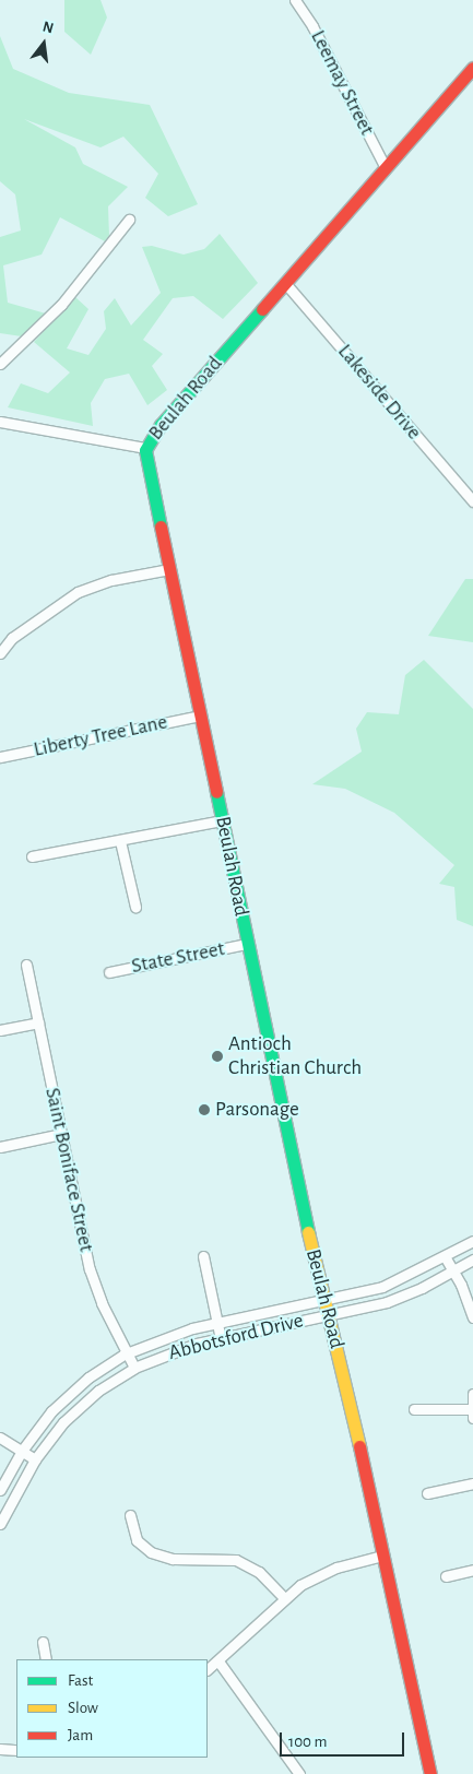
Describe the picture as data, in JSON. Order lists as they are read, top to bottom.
{
  "streets": {
    "main road": ["Beulah Road"],
    "street": [
      "Leemay Street",
      "Lakeside Drive",
      "Liberty Tree Lane",
      "State Street",
      "Saint Boniface Street",
      "Abbotsford Drive"
    ]
  },
  "crossings": [
    ["Leemay Street", "Beulah Road"],
    ["Lakeside Drive", "Beulah Road"],
    ["Beulah Road", "Liberty Tree Lane"],
    ["Beulah Road", "State Street"],
    ["Beulah Road", "Abbotsford Drive"],
    ["Saint Boniface Street", "Abbotsford Drive"]
  ],
  "places": ["Antioch Christian Church", "Parsonage"],
  "legend": ["Fast", "Slow", "Jam"],
  "scale_bar": "100 m",
  "north": "top"
}
